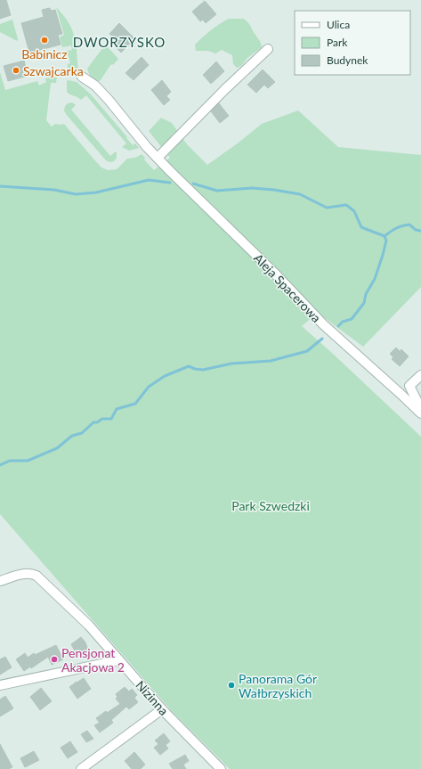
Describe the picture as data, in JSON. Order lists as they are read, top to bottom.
{
  "streets": {
    "street": ["Aleja Spacerowa", "Nizinna"]
  },
  "districts": ["DWORZYSKO"],
  "parks": ["Park Szwedzki"],
  "places": [
    "Babinicz",
    "Szwajcarka",
    "Pensjonat Akacjowa 2",
    "Panorama Gór Wałbrzyskich"
  ],
  "legend": ["Ulica", "Park", "Budynek"]
}
